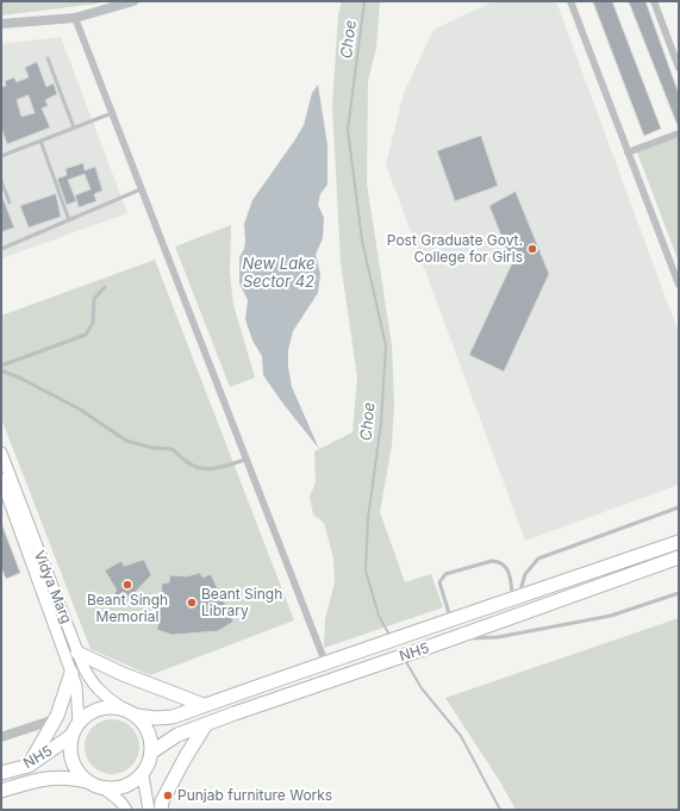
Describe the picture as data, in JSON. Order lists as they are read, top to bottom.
{
  "streets": {
    "highway": ["NH5"],
    "main road": ["Vidya Marg"]
  },
  "crossings": [
    ["Vidya Marg", "NH5"]
  ],
  "water": ["Choe", "New Lake Sector 42"],
  "places": [
    "Post Graduate Govt. College for Girls",
    "Beant Singh Memorial",
    "Beant Singh Library",
    "Punjab furniture Works"
  ]
}
